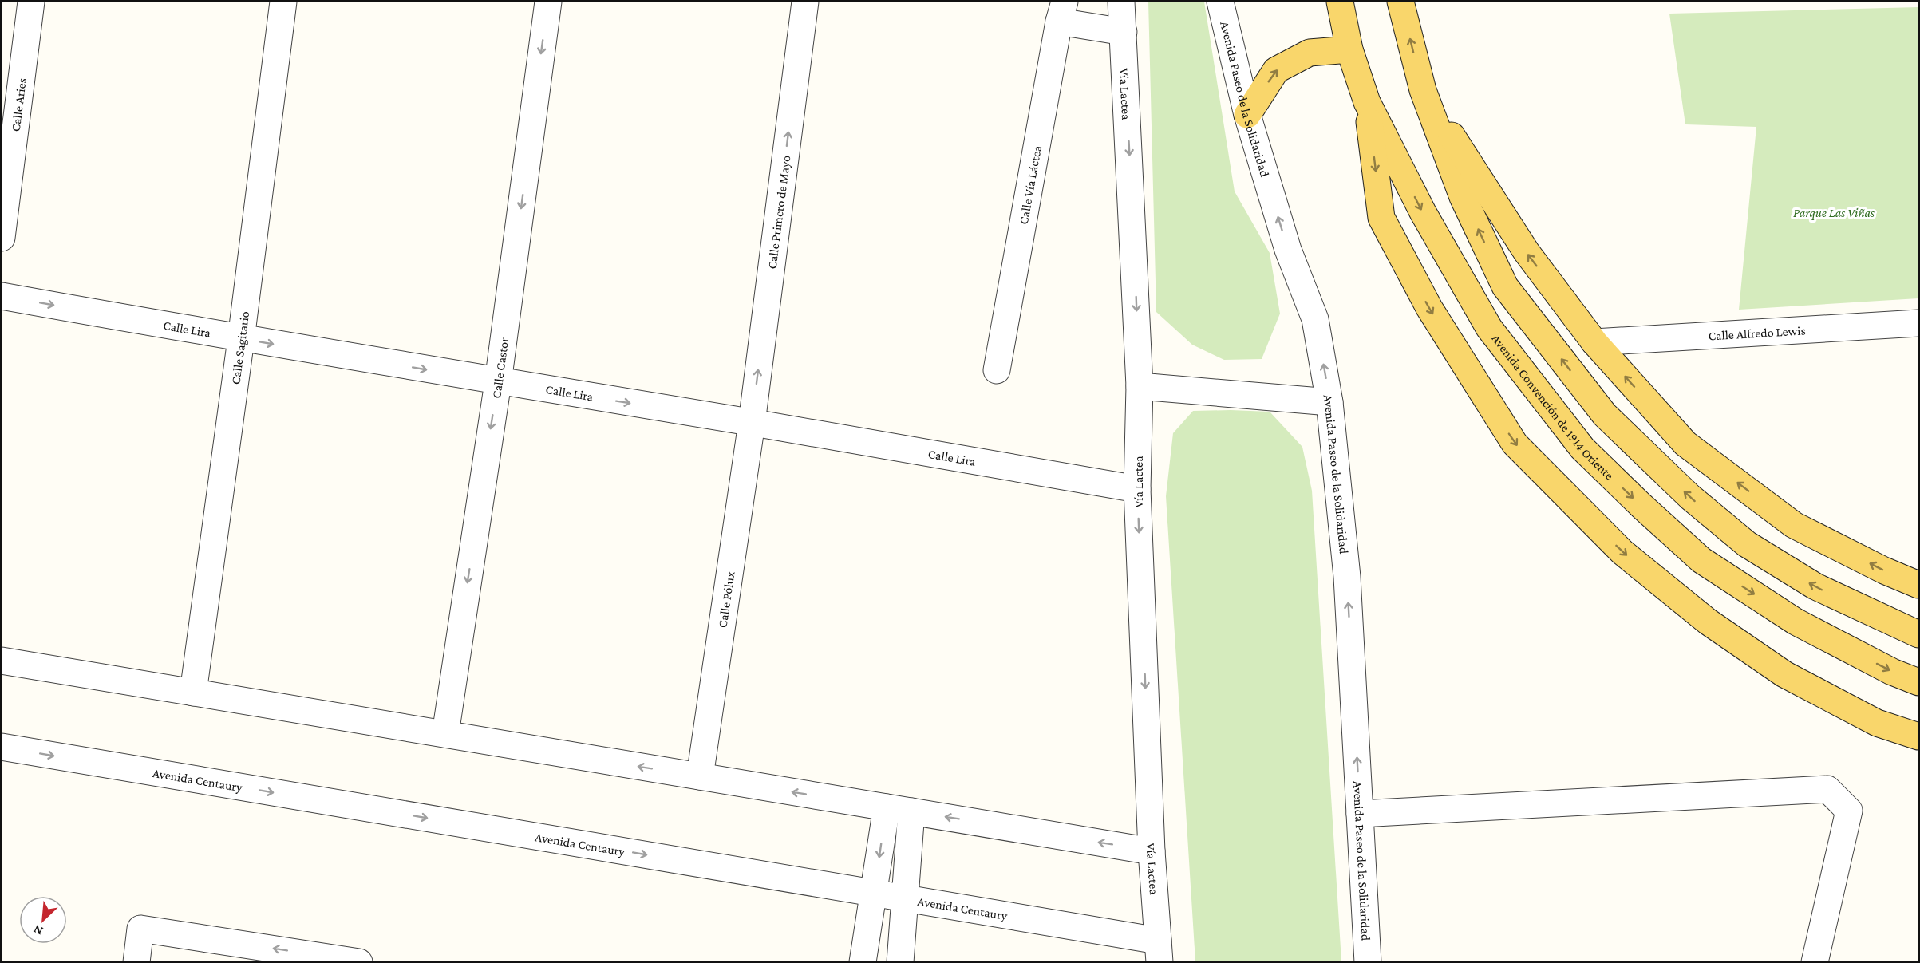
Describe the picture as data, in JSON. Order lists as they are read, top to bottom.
{
  "streets": {
    "main road": ["Avenida Convención de 1914 Oriente"],
    "street": [
      "Vía Lactea",
      "Avenida Paseo de la Solidaridad",
      "Calle Aries",
      "Calle Vía Láctea",
      "Calle Primero de Mayo",
      "Calle Lira",
      "Calle Alfredo Lewis",
      "Calle Sagitario",
      "Calle Castor",
      "Calle Pólux",
      "Avenida Centaury"
    ]
  },
  "crossings": [
    ["Vía Lactea", "Calle Lira"],
    ["Vía Lactea", "Avenida Centaury"],
    ["Calle Primero de Mayo", "Calle Lira"],
    ["Calle Primero de Mayo", "Calle Pólux"],
    ["Calle Lira", "Calle Sagitario"],
    ["Calle Lira", "Calle Castor"],
    ["Calle Lira", "Calle Pólux"]
  ],
  "one_way": [
    "Vía Lactea",
    "Avenida Paseo de la Solidaridad",
    "Calle Primero de Mayo",
    "Calle Lira",
    "Calle Castor"
  ],
  "parks": ["Parque Las Viñas"],
  "north": "bottom left"
}
